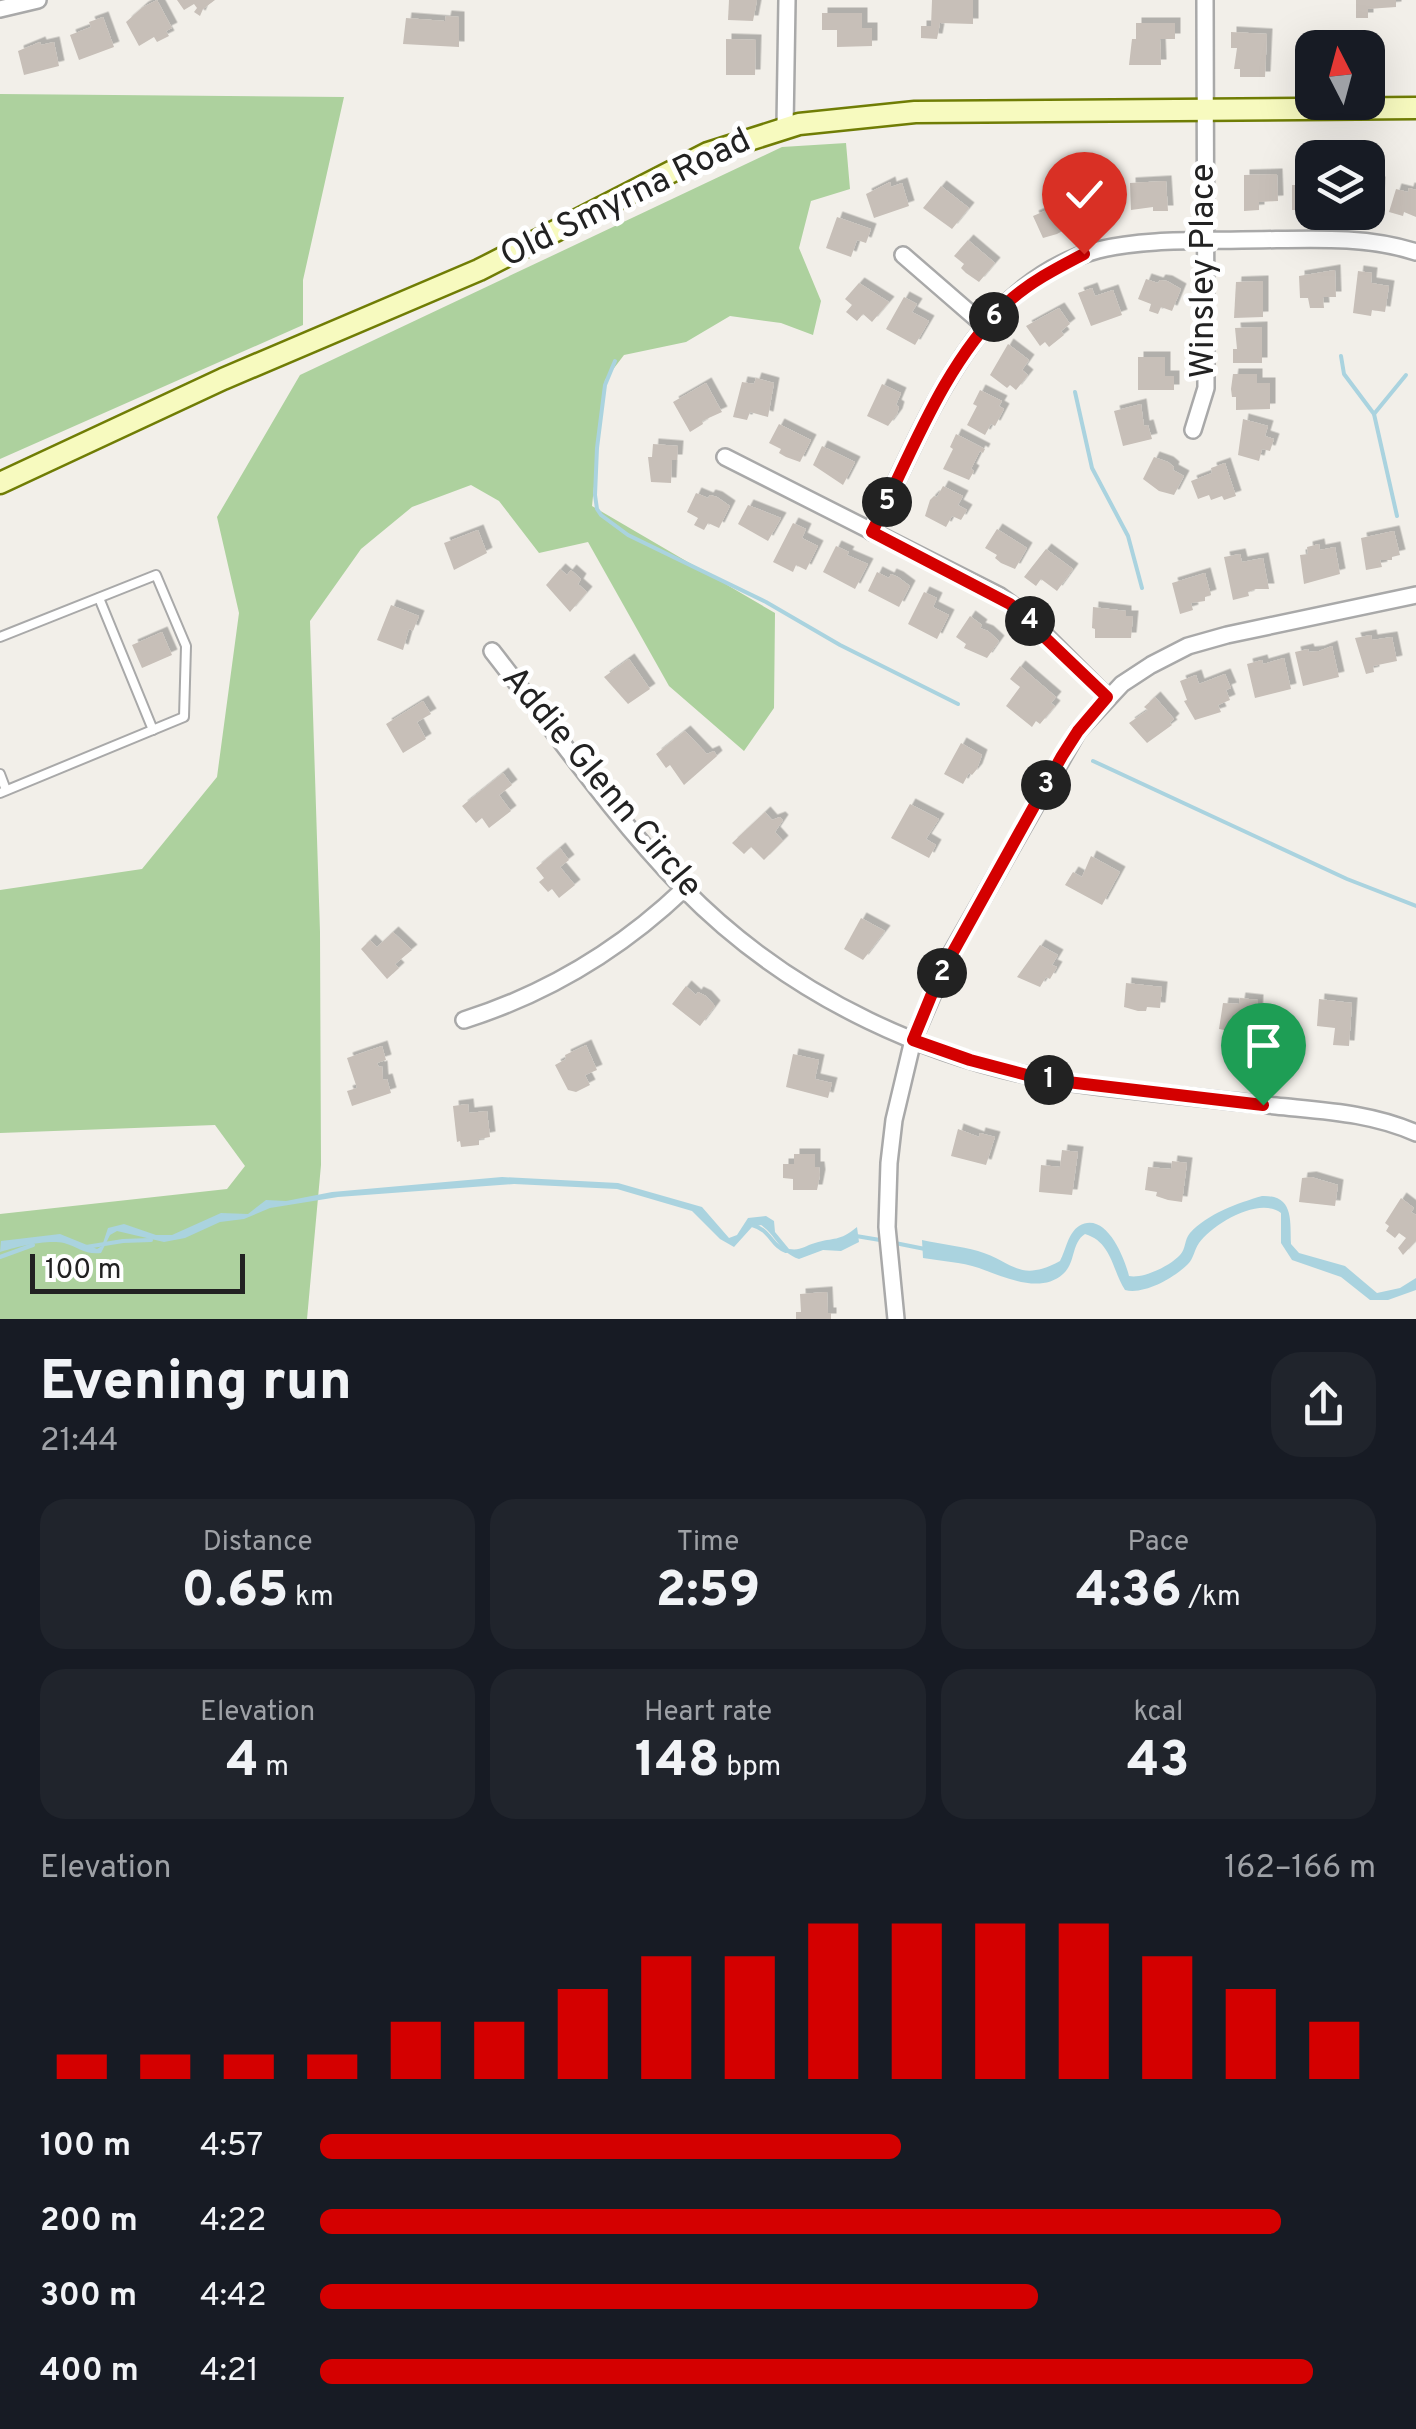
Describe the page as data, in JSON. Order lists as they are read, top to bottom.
{
  "streets": {
    "street": ["Old Smyrna Road", "Winsley Place", "Addie Glenn Circle"]
  },
  "crossings": [
    ["Old Smyrna Road", "Winsley Place"]
  ],
  "scale_bar": "100 m",
  "north": "top",
  "page": {
    "pins": [
      "6",
      "5",
      "4",
      "3",
      "2",
      "1"
    ],
    "scale": "100 m",
    "heading": ["Evening run", "21:44"],
    "stats": [
      ["Distance", "0.65 km"],
      ["Time", "2:59"],
      ["Pace", "4:36 /km"],
      ["Elevation", "4 m"],
      ["Heart rate", "148 bpm"],
      ["kcal", "43"]
    ],
    "chart": ["Elevation", "162–166 m"],
    "list": [
      {
        "name": "100 m",
        "note": "4:57"
      },
      {
        "name": "200 m",
        "note": "4:22"
      },
      {
        "name": "300 m",
        "note": "4:42"
      },
      {
        "name": "400 m",
        "note": "4:21"
      }
    ]
  }
}
